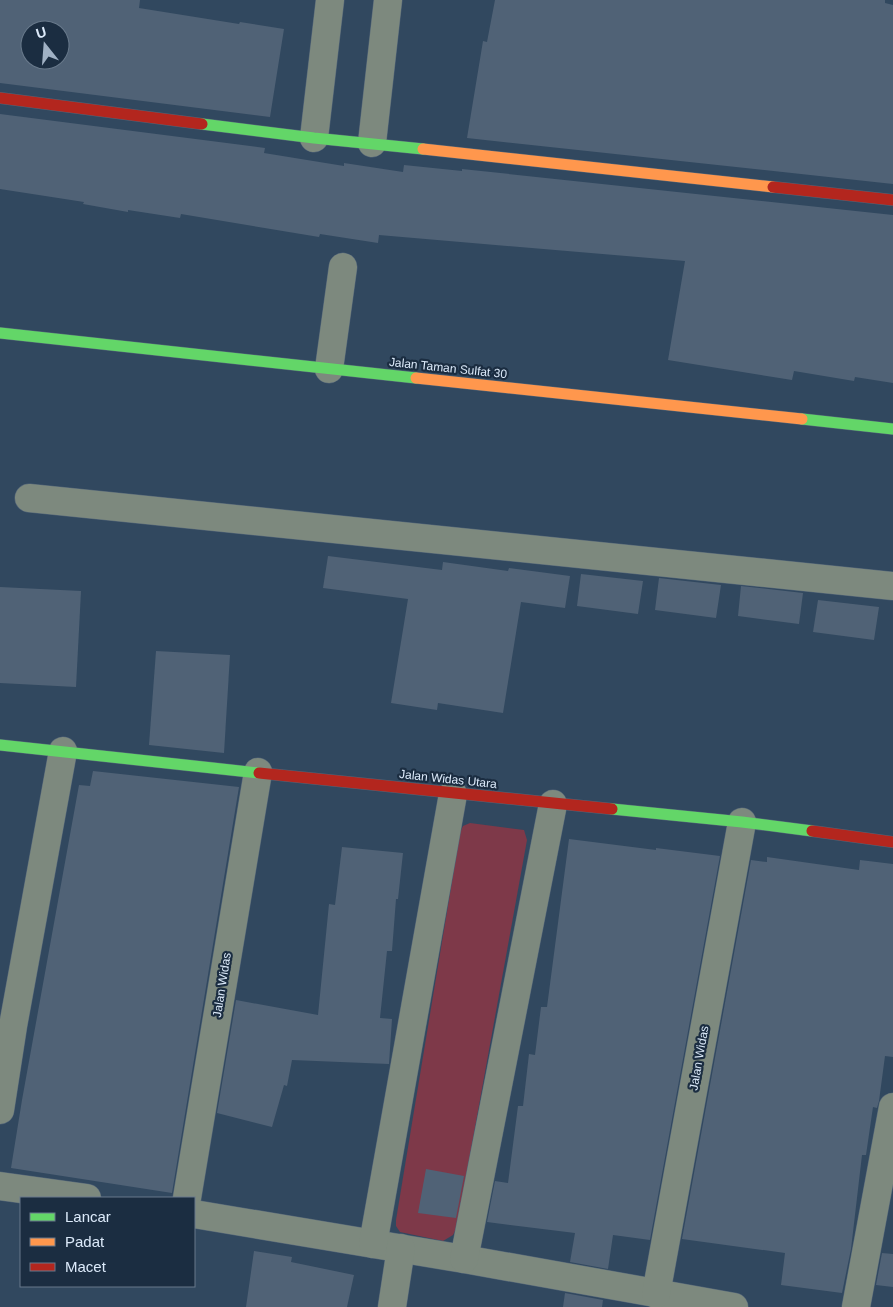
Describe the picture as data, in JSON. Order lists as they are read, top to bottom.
{
  "streets": {
    "street": ["Jalan Taman Sulfat 30", "Jalan Widas Utara", "Jalan Widas"]
  },
  "crossings": [
    ["Jalan Widas Utara", "Jalan Widas"]
  ],
  "legend": ["Lancar", "Padat", "Macet"],
  "north": "top"
}
